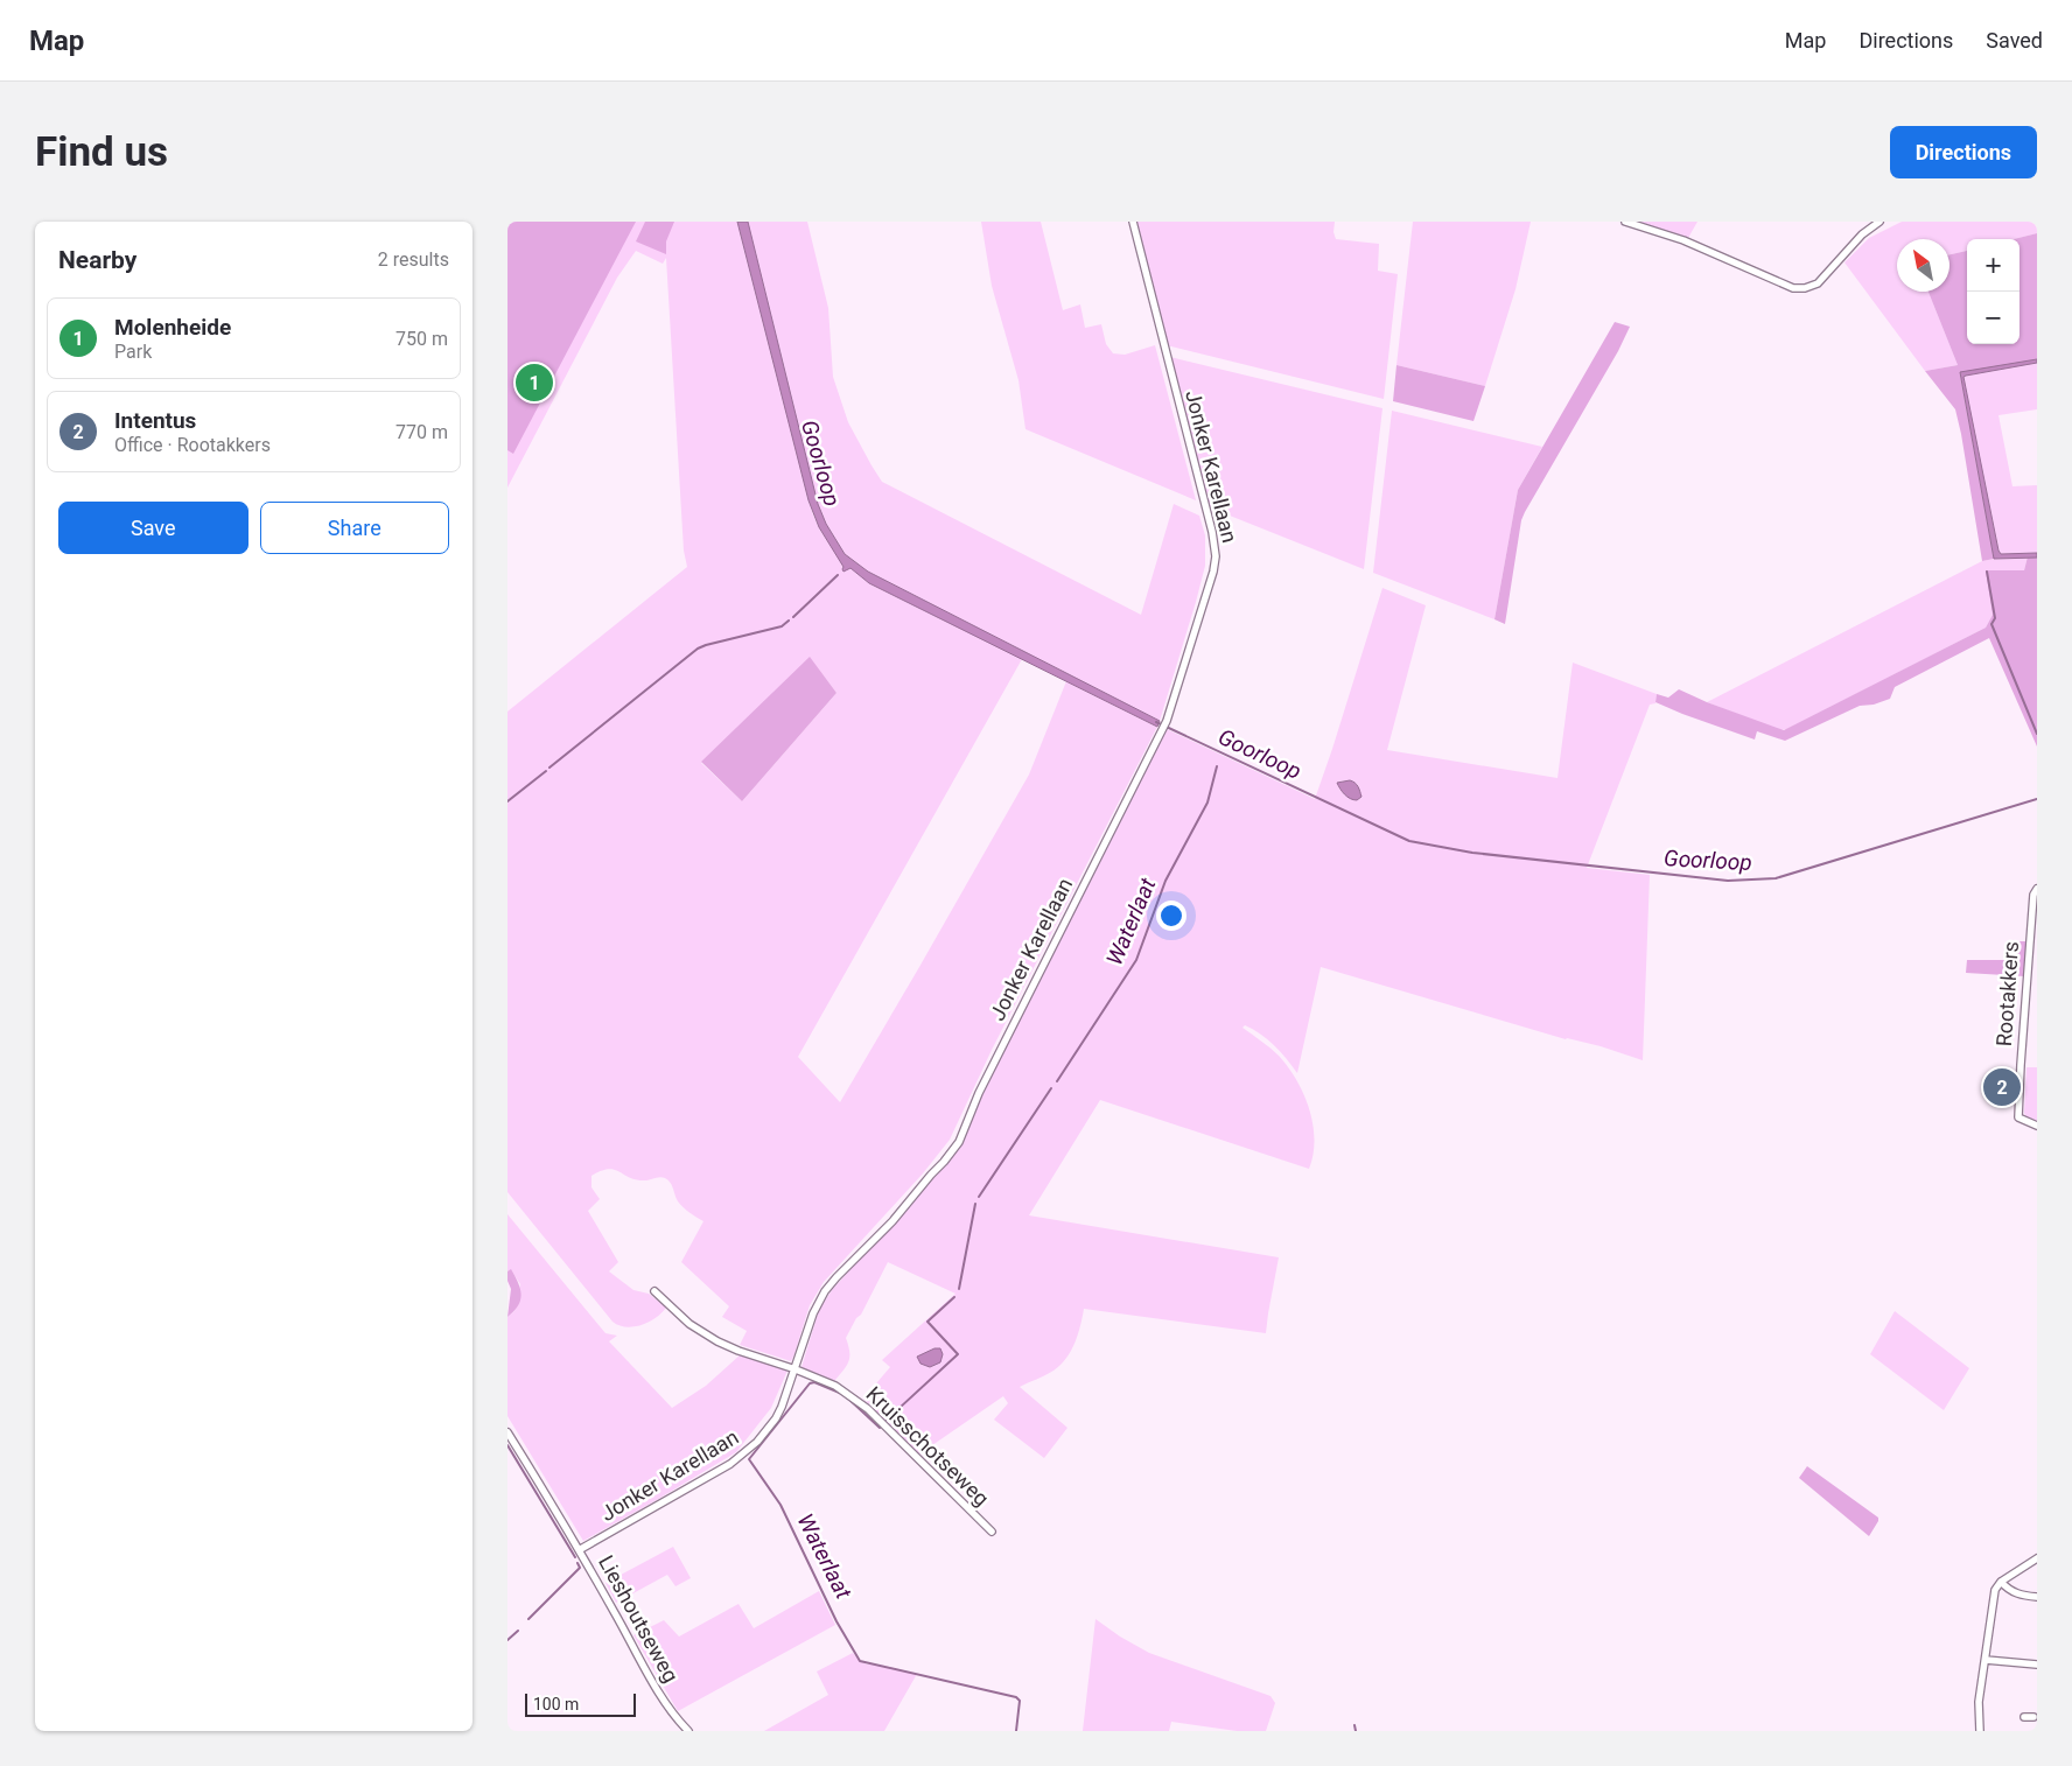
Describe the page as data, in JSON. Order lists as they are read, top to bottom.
{
  "streets": {
    "street": [
      "Jonker Karellaan",
      "Rootakkers",
      "Kruisschotseweg",
      "Lieshoutseweg"
    ]
  },
  "crossings": [
    ["Jonker Karellaan", "Kruisschotseweg"],
    ["Jonker Karellaan", "Lieshoutseweg"]
  ],
  "water": ["Goorloop", "Waterlaat"],
  "scale_bar": "100 m",
  "north": "top left",
  "page": {
    "header": "Map",
    "nav": ["Map", "Directions", "Saved"],
    "buttons": [
      "Directions",
      ["Save", "Share"]
    ],
    "title": "Find us",
    "heading": ["Nearby", "2 results"],
    "map_buttons": ["+", "−"],
    "list": [
      {
        "mark": "1",
        "name": "Molenheide",
        "note": "Park",
        "value": "750 m"
      },
      {
        "mark": "2",
        "name": "Intentus",
        "note": "Office · Rootakkers",
        "value": "770 m"
      }
    ],
    "pins": ["1", "2"],
    "scale": "100 m"
  }
}
